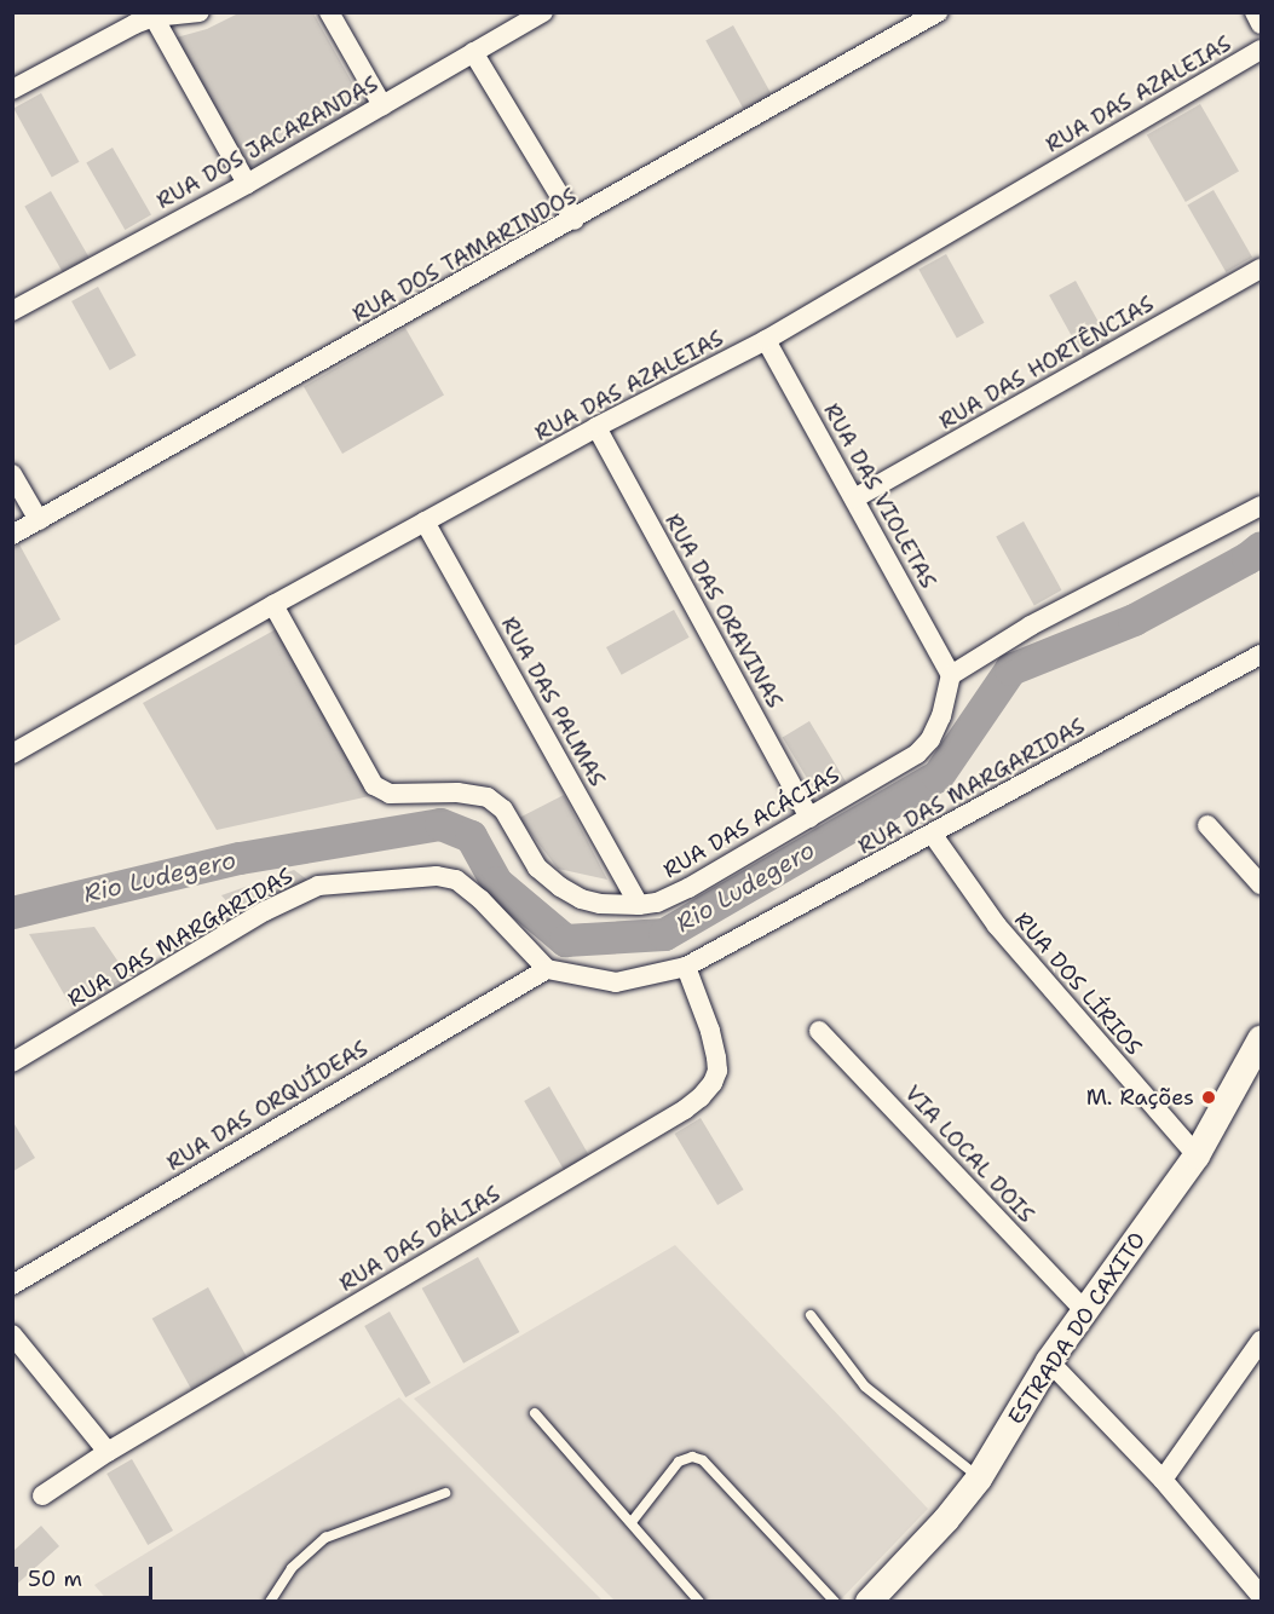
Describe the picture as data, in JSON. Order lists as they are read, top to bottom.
{
  "streets": {
    "main road": ["ESTRADA DO CAXITO"],
    "street": [
      "RUA DAS AZALEIAS",
      "RUA DOS JACARANDAS",
      "RUA DOS TAMARINDOS",
      "RUA DAS HORTÊNCIAS",
      "RUA DAS VIOLETAS",
      "RUA DAS ORAVINAS",
      "RUA DAS PALMAS",
      "RUA DAS MARGARIDAS",
      "RUA DAS ACÁCIAS",
      "RUA DOS LÍRIOS",
      "RUA DAS ORQUÍDEAS",
      "VIA LOCAL DOIS",
      "RUA DAS DÁLIAS"
    ]
  },
  "crossings": [
    ["RUA DAS AZALEIAS", "RUA DAS VIOLETAS"],
    ["RUA DAS AZALEIAS", "RUA DAS ORAVINAS"],
    ["RUA DAS AZALEIAS", "RUA DAS PALMAS"],
    ["RUA DAS AZALEIAS", "RUA DAS ACÁCIAS"],
    ["RUA DAS HORTÊNCIAS", "RUA DAS VIOLETAS"],
    ["RUA DAS VIOLETAS", "RUA DAS ACÁCIAS"],
    ["RUA DAS ORAVINAS", "RUA DAS ACÁCIAS"],
    ["RUA DAS PALMAS", "RUA DAS ACÁCIAS"],
    ["RUA DAS MARGARIDAS", "RUA DOS LÍRIOS"],
    ["RUA DAS MARGARIDAS", "RUA DAS ORQUÍDEAS"],
    ["RUA DAS MARGARIDAS", "RUA DAS DÁLIAS"],
    ["RUA DOS LÍRIOS", "ESTRADA DO CAXITO"],
    ["VIA LOCAL DOIS", "ESTRADA DO CAXITO"]
  ],
  "water": ["Rio Ludegero"],
  "places": ["M. Rações"],
  "scale_bar": "50 m"
}
